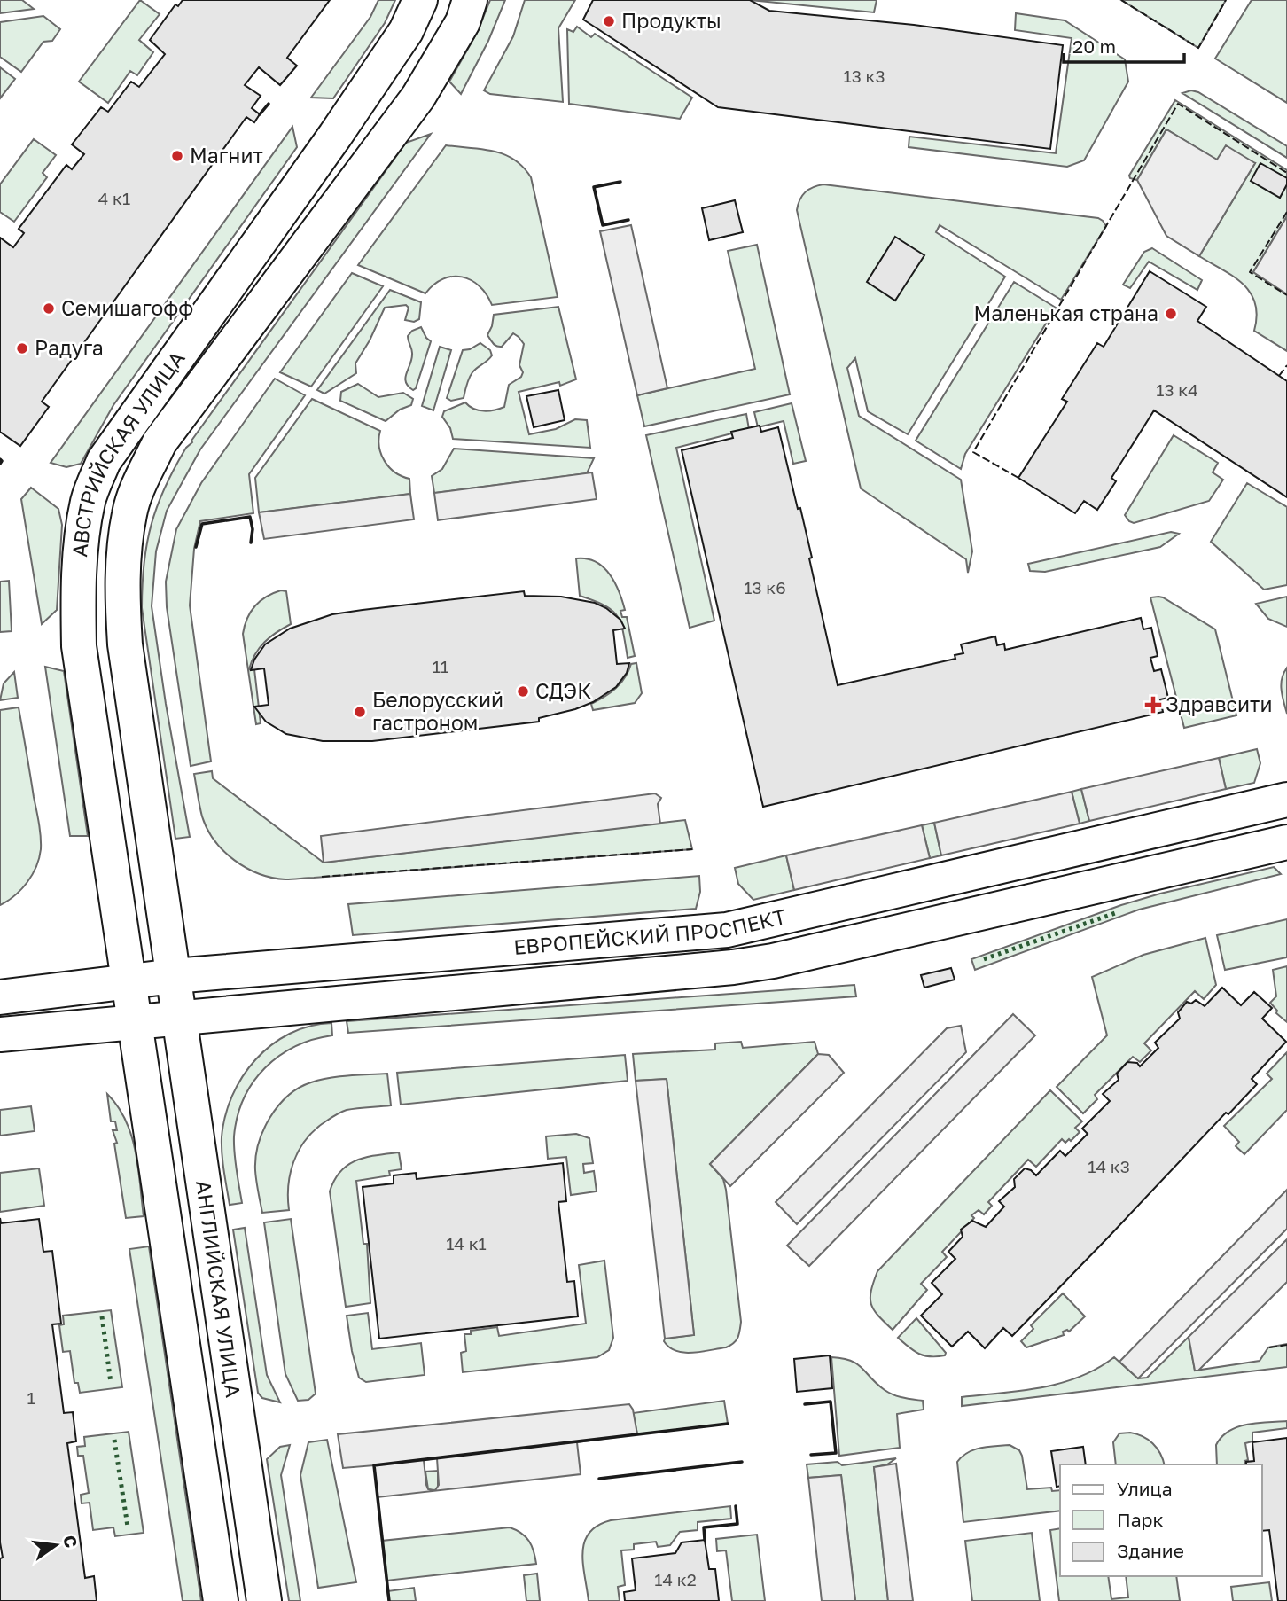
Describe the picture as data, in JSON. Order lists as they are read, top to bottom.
{
  "streets": {
    "street": ["АВСТРИЙСКАЯ УЛИЦА", "ЕВРОПЕЙСКИЙ ПРОСПЕКТ", "АНГЛИЙСКАЯ УЛИЦА"]
  },
  "crossings": [
    ["АВСТРИЙСКАЯ УЛИЦА", "ЕВРОПЕЙСКИЙ ПРОСПЕКТ"],
    ["АВСТРИЙСКАЯ УЛИЦА", "АНГЛИЙСКАЯ УЛИЦА"],
    ["ЕВРОПЕЙСКИЙ ПРОСПЕКТ", "АНГЛИЙСКАЯ УЛИЦА"]
  ],
  "places": {
    "other": [
      "Продукты",
      "Магнит",
      "Семишагофф",
      "Маленькая страна",
      "Радуга",
      "СДЭК",
      "Белорусский гастроном"
    ],
    "health": ["Здравсити"]
  },
  "house_numbers": [
    "13 к3",
    "4 к1",
    "13 к4",
    "13 к6",
    "11",
    "14 к3",
    "14 к1",
    "1",
    "14 к2"
  ],
  "legend": ["Улица", "Парк", "Здание"],
  "scale_bar": "20 m",
  "north": "right"
}
